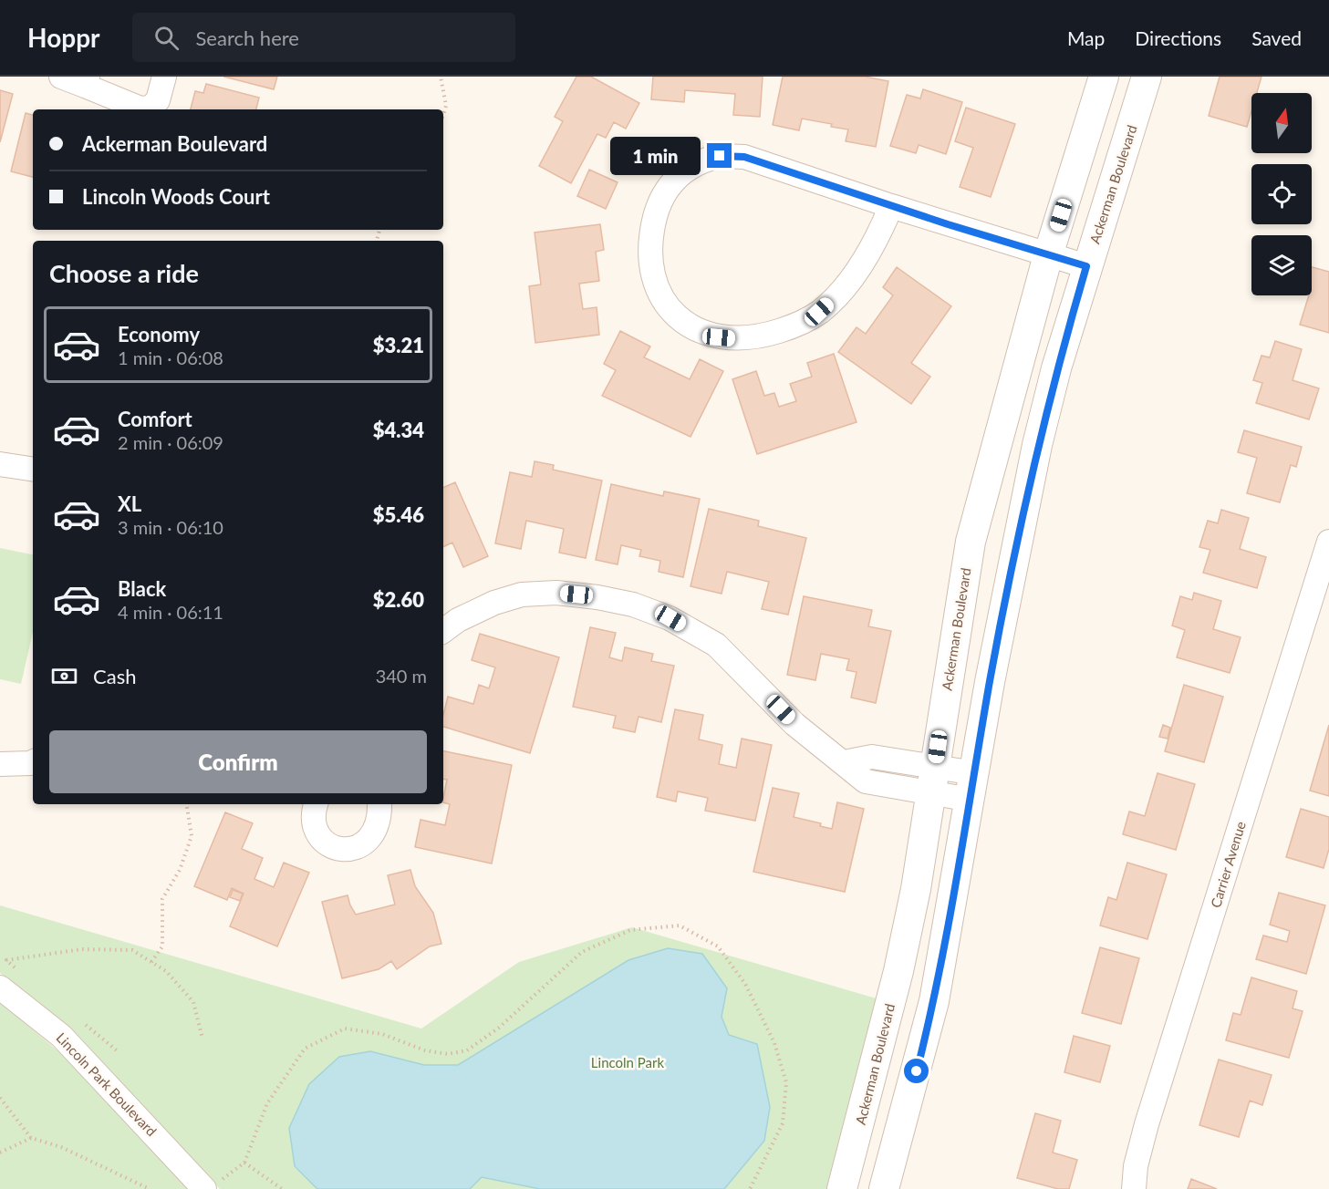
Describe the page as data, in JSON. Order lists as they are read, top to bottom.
{
  "streets": {
    "street": ["Ackerman Boulevard", "Carrier Avenue", "Lincoln Park Boulevard"]
  },
  "parks": ["Lincoln Park"],
  "north": "top",
  "page": {
    "header": "Hoppr",
    "search": "Search here",
    "nav": ["Map", "Directions", "Saved"],
    "banner": ["Ackerman Boulevard", "Lincoln Woods Court"],
    "bubble": "1 min",
    "heading": "Choose a ride",
    "list": [
      {
        "name": "Economy",
        "note": "1 min · 06:08",
        "value": "$3.21"
      },
      {
        "name": "Comfort",
        "note": "2 min · 06:09",
        "value": "$4.34"
      },
      {
        "name": "XL",
        "note": "3 min · 06:10",
        "value": "$5.46"
      },
      {
        "name": "Black",
        "note": "4 min · 06:11",
        "value": "$2.60"
      }
    ],
    "pay": ["Cash", "340 m"],
    "buttons": "Confirm"
  }
}
